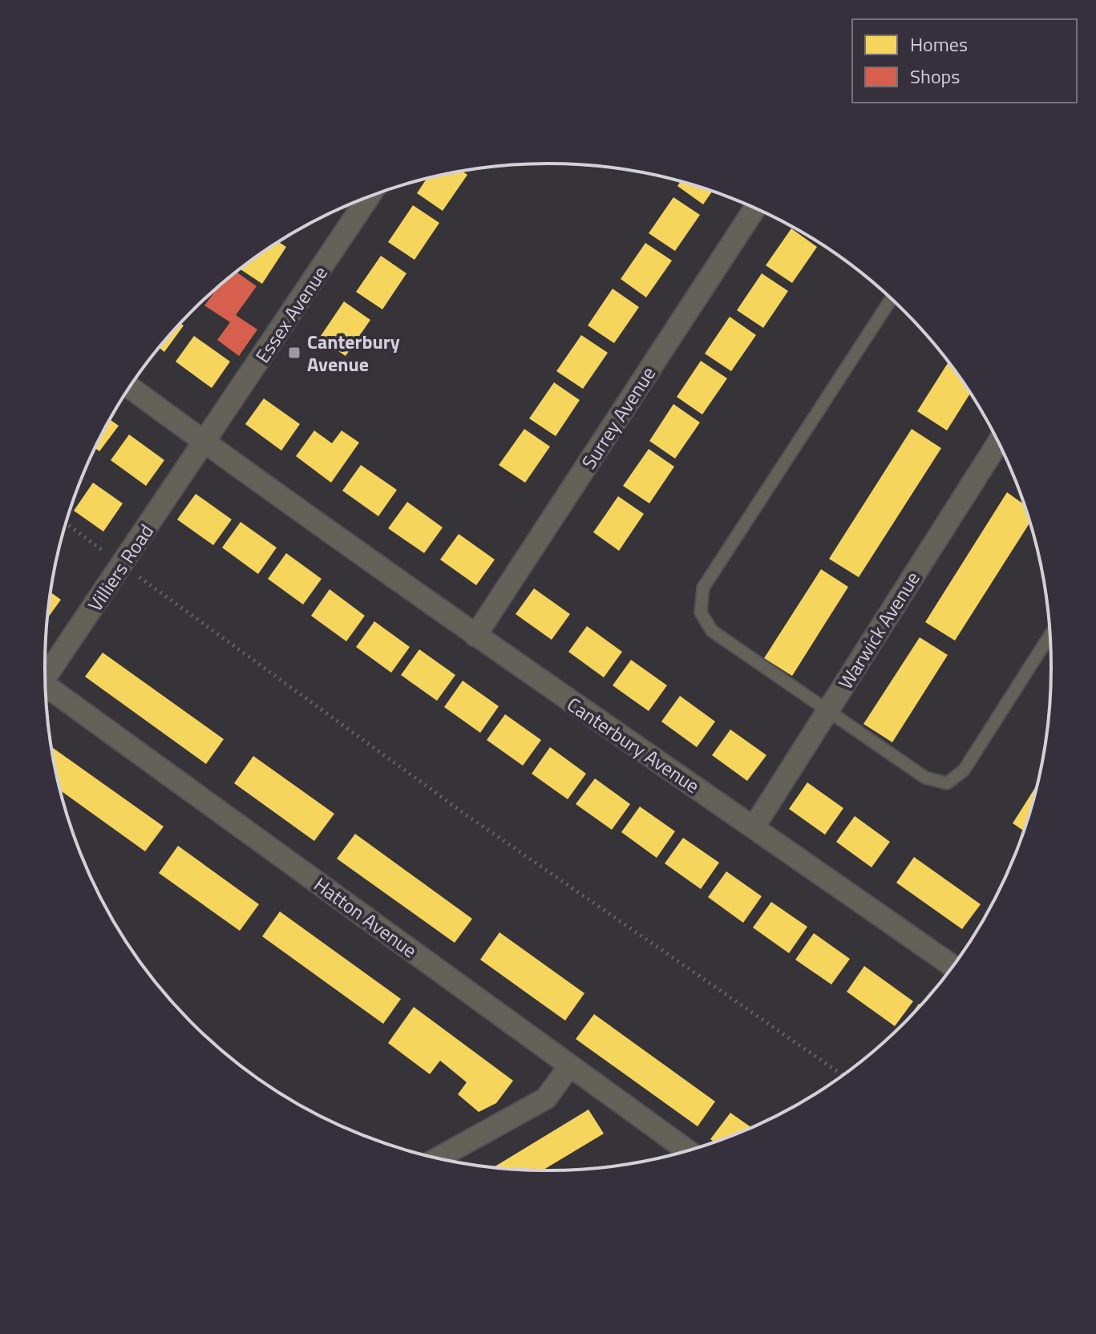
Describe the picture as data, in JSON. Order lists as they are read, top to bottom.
{
  "streets": {
    "street": [
      "Essex Avenue",
      "Surrey Avenue",
      "Villiers Road",
      "Warwick Avenue",
      "Canterbury Avenue",
      "Hatton Avenue"
    ]
  },
  "crossings": [
    ["Essex Avenue", "Villiers Road"],
    ["Essex Avenue", "Canterbury Avenue"],
    ["Surrey Avenue", "Canterbury Avenue"],
    ["Villiers Road", "Canterbury Avenue"],
    ["Warwick Avenue", "Canterbury Avenue"]
  ],
  "places": {
    "transit": ["Canterbury Avenue"]
  },
  "legend": ["Homes", "Shops"]
}
